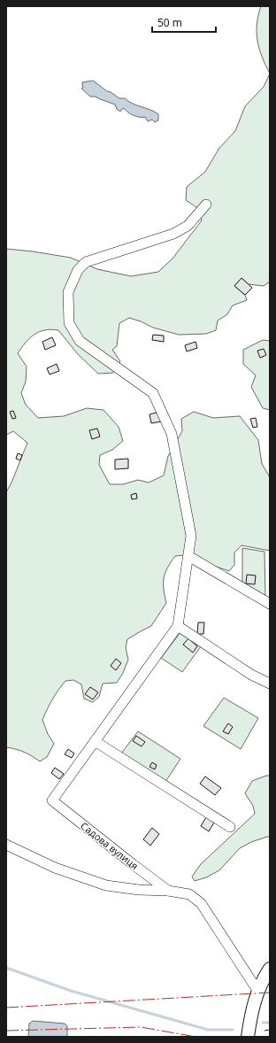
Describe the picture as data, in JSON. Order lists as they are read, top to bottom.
{
  "streets": {
    "street": ["Садова вулиця"]
  },
  "scale_bar": "50 m"
}
